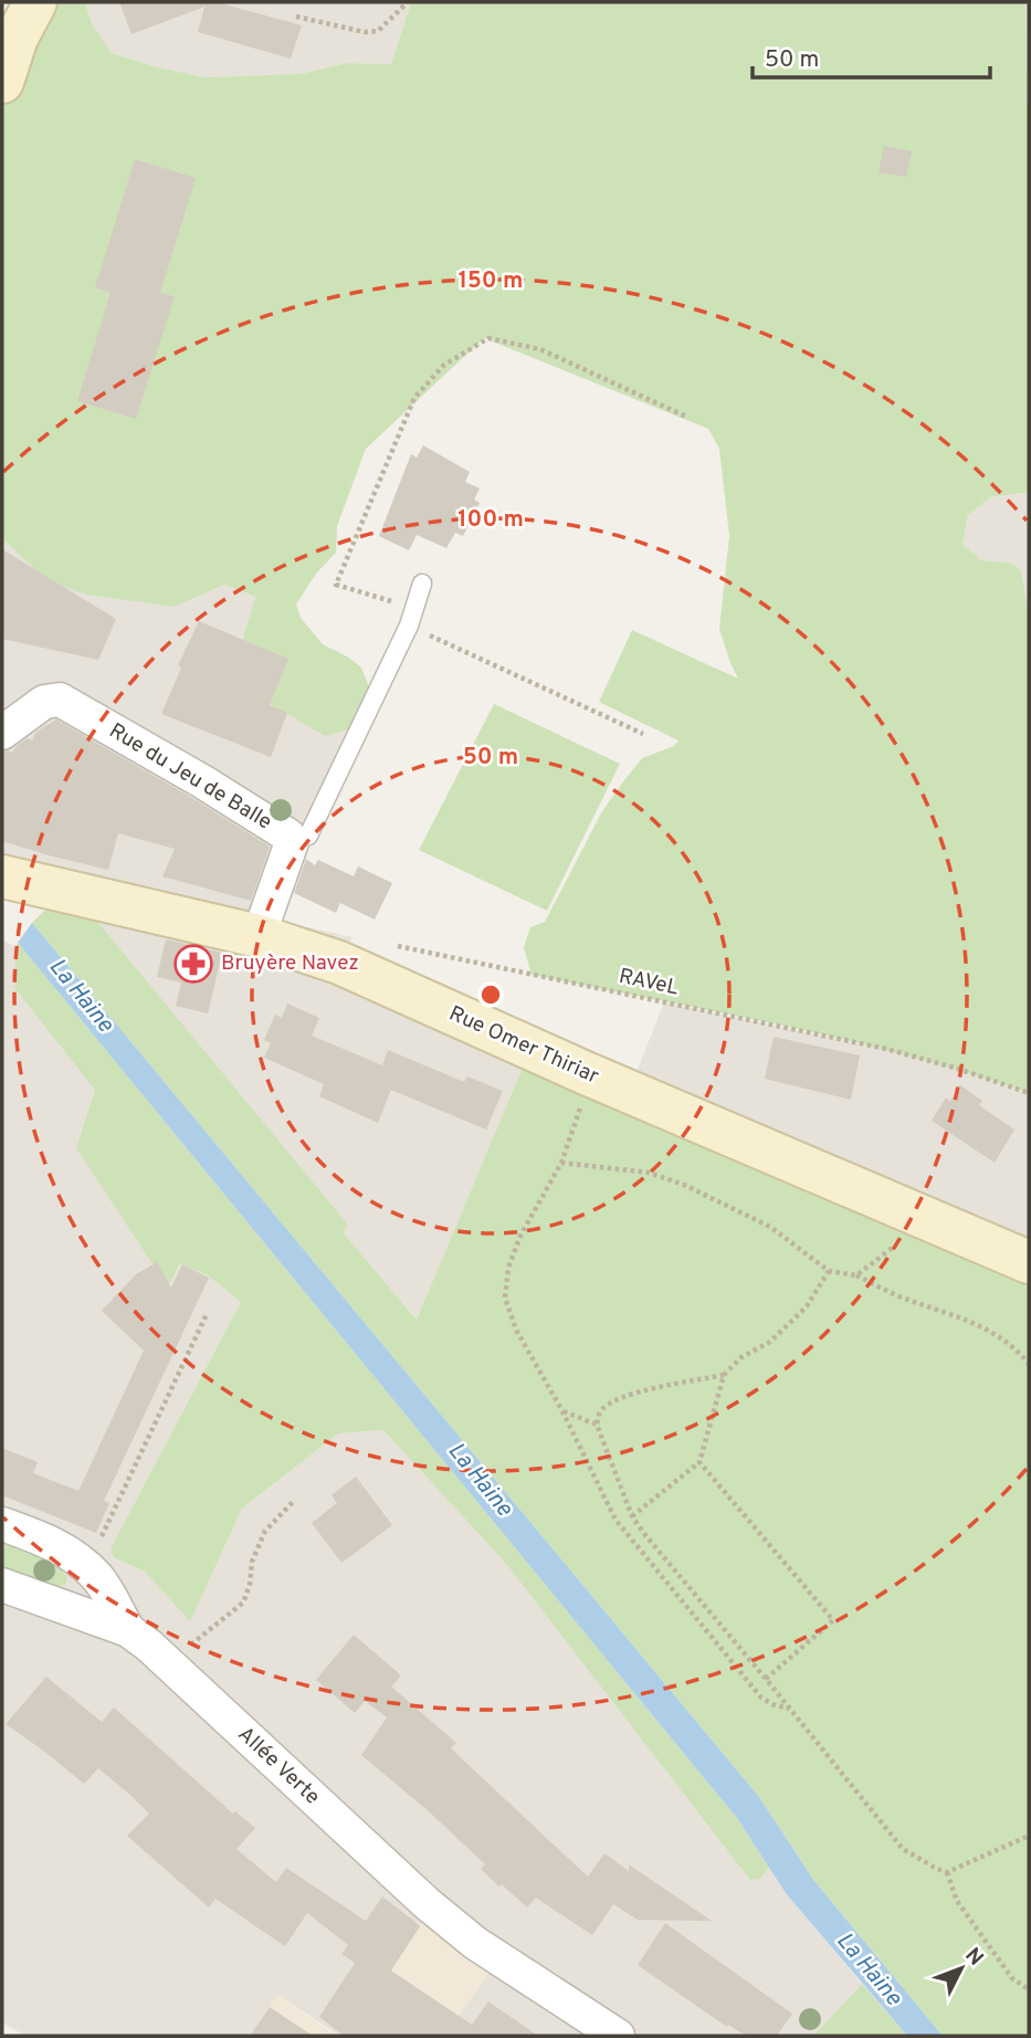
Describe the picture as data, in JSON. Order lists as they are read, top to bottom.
{
  "streets": {
    "street": ["Rue du Jeu de Balle", "Rue Omer Thiriar", "Allée Verte"],
    "path": ["RAVeL"]
  },
  "crossings": [
    ["Rue du Jeu de Balle", "Rue Omer Thiriar"]
  ],
  "water": ["La Haine"],
  "places": {
    "pharmacy": ["Bruyère Navez"]
  },
  "scale_bar": "50 m",
  "north": "top right",
  "rings": ["150 m", "100 m", "50 m"]
}
